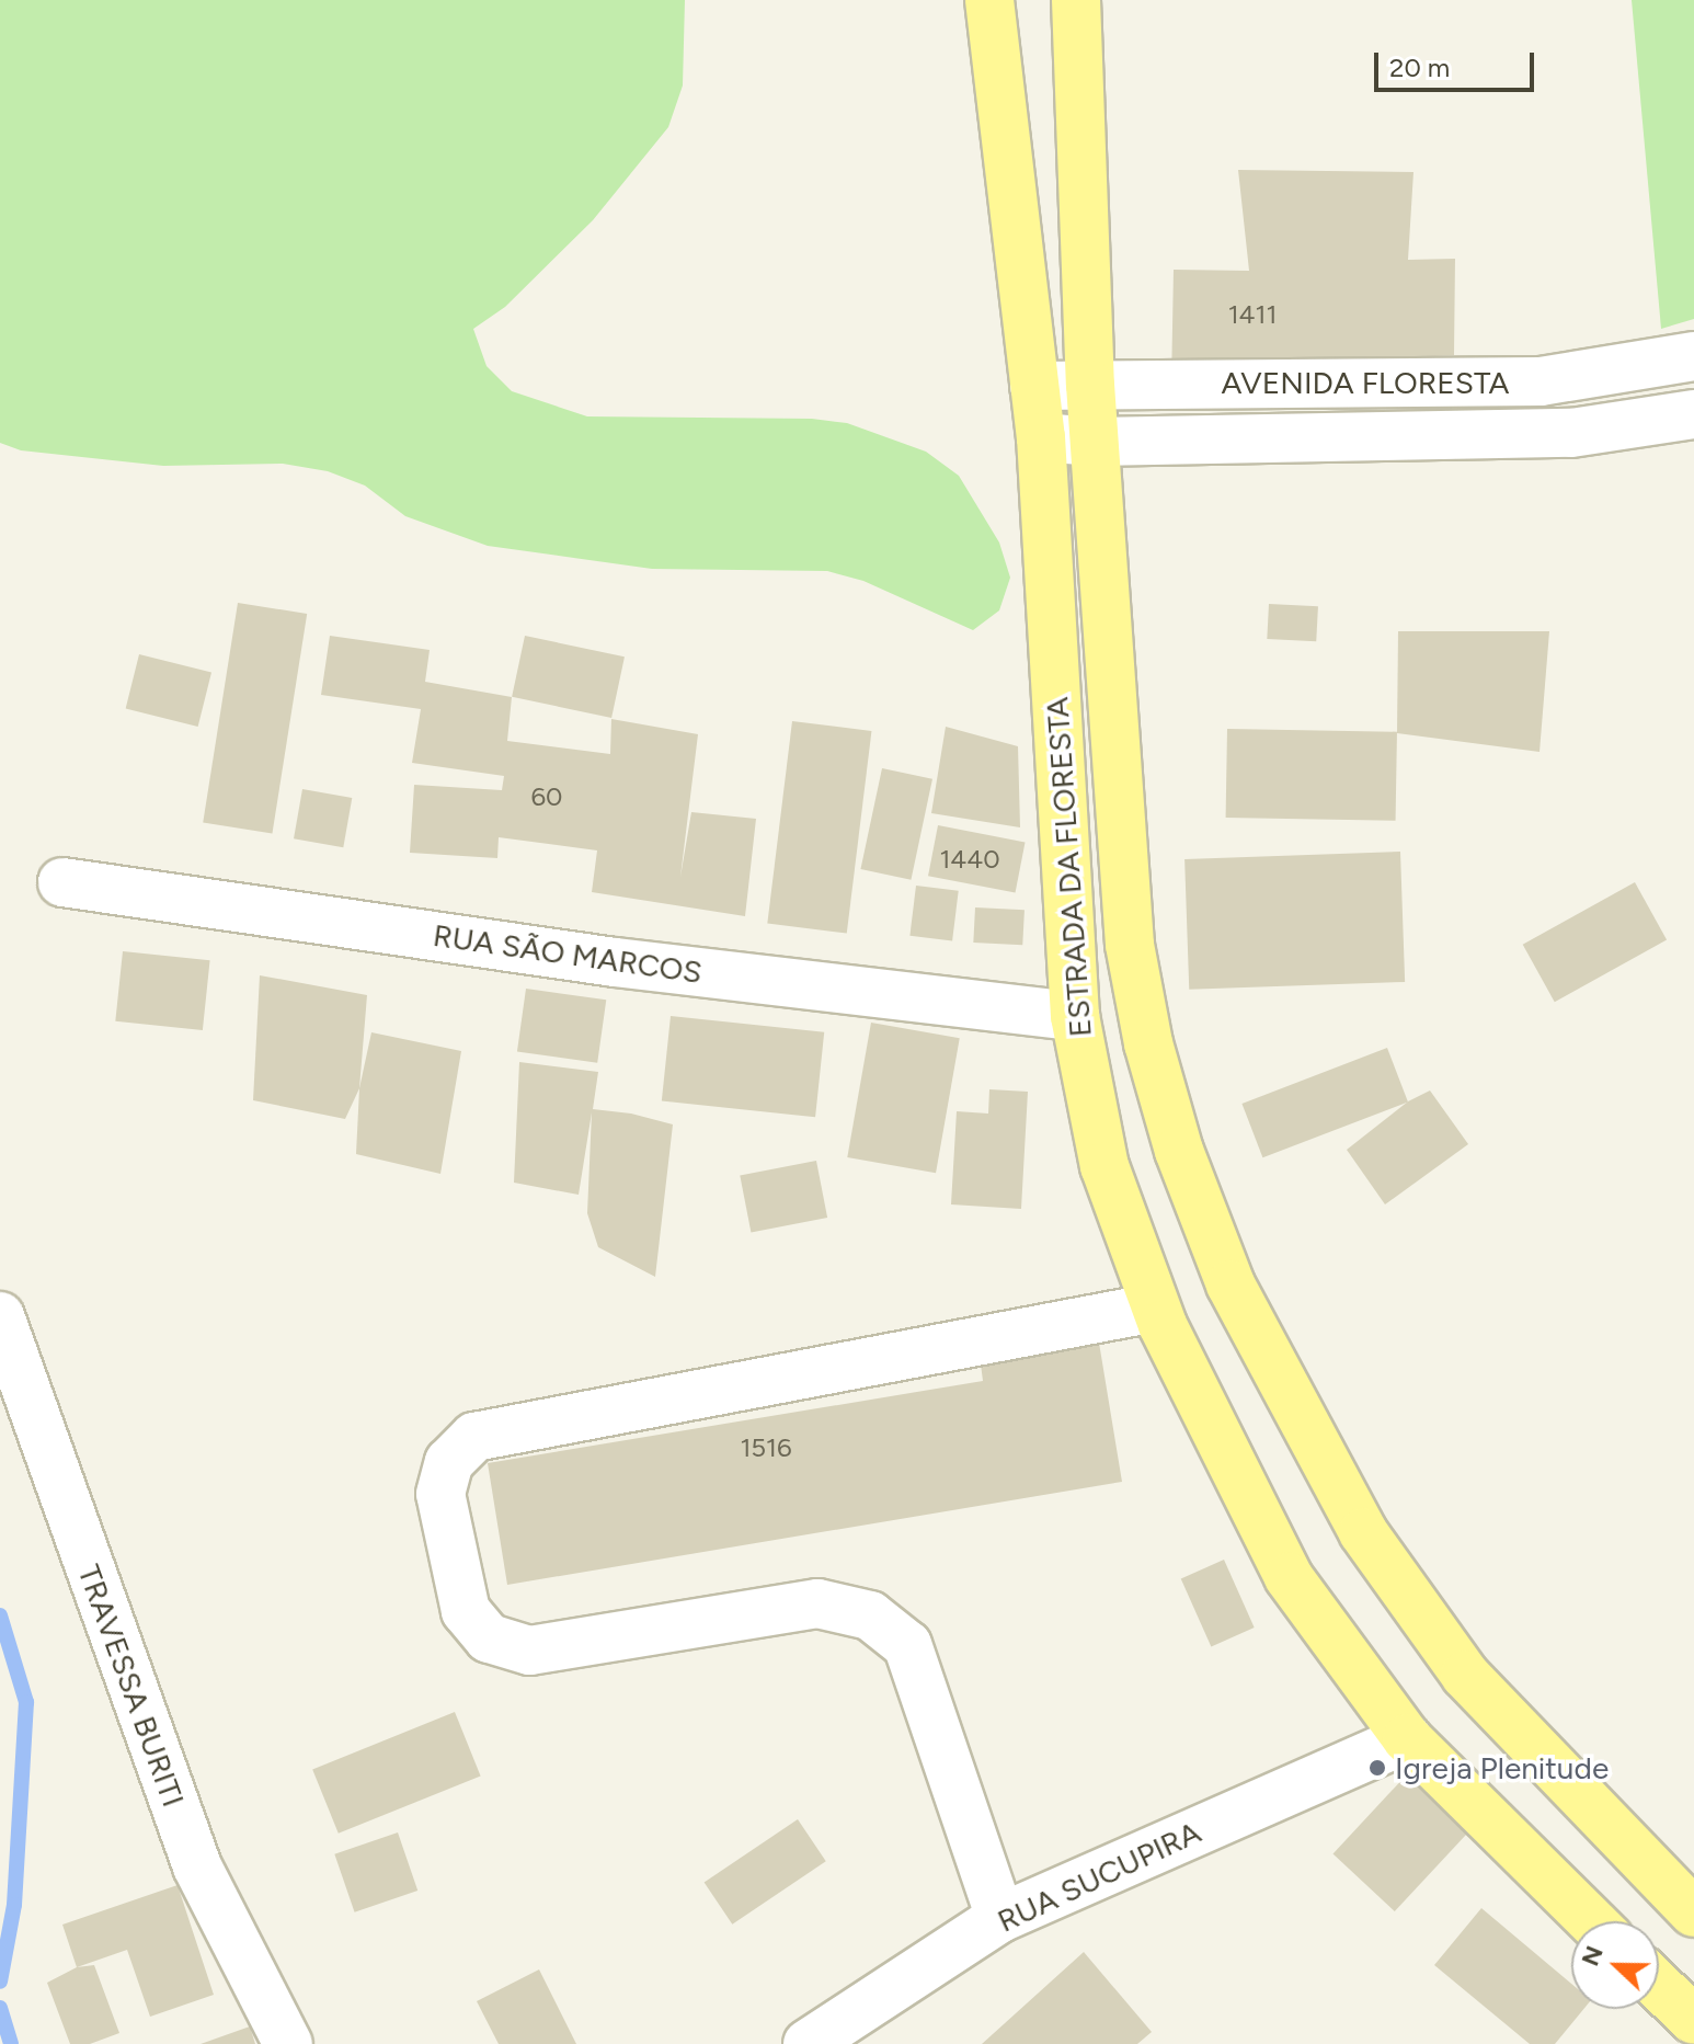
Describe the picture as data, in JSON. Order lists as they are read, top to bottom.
{
  "streets": {
    "main road": ["ESTRADA DA FLORESTA"],
    "street": [
      "AVENIDA FLORESTA",
      "RUA SÃO MARCOS",
      "TRAVESSA BURITI",
      "RUA SUCUPIRA"
    ]
  },
  "crossings": [
    ["AVENIDA FLORESTA", "ESTRADA DA FLORESTA"],
    ["ESTRADA DA FLORESTA", "RUA SÃO MARCOS"],
    ["ESTRADA DA FLORESTA", "RUA SUCUPIRA"]
  ],
  "places": ["Igreja Plenitude"],
  "house_numbers": [
    "1411",
    "60",
    "1440",
    "1516"
  ],
  "scale_bar": "20 m",
  "north": "left"
}
